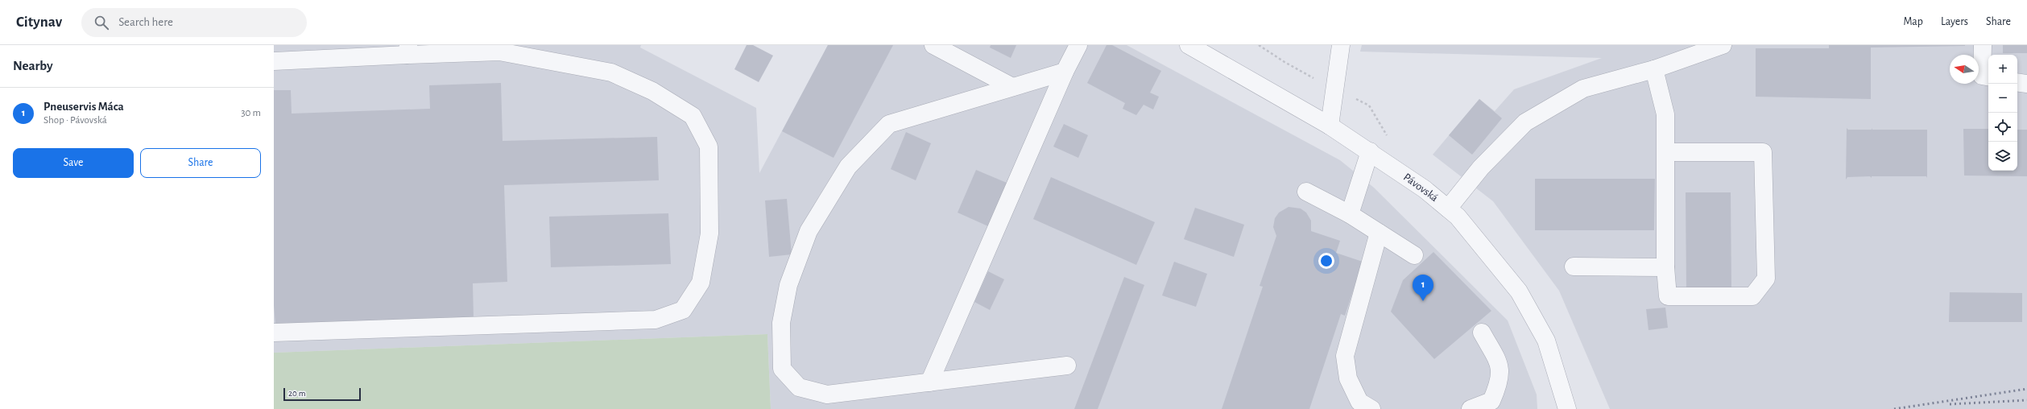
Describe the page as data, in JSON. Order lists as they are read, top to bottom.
{
  "streets": {
    "street": ["Pávovská"]
  },
  "scale_bar": "20 m",
  "north": "left",
  "page": {
    "header": "Citynav",
    "search": "Search here",
    "nav": ["Map", "Layers", "Share"],
    "heading": "Nearby",
    "map_buttons": ["+", "−"],
    "list": [
      {
        "mark": "1",
        "name": "Pneuservis Máca",
        "note": "Shop · Pávovská",
        "value": "30 m"
      }
    ],
    "buttons": ["Save", "Share"],
    "pins": "1",
    "scale": "20 m"
  }
}
